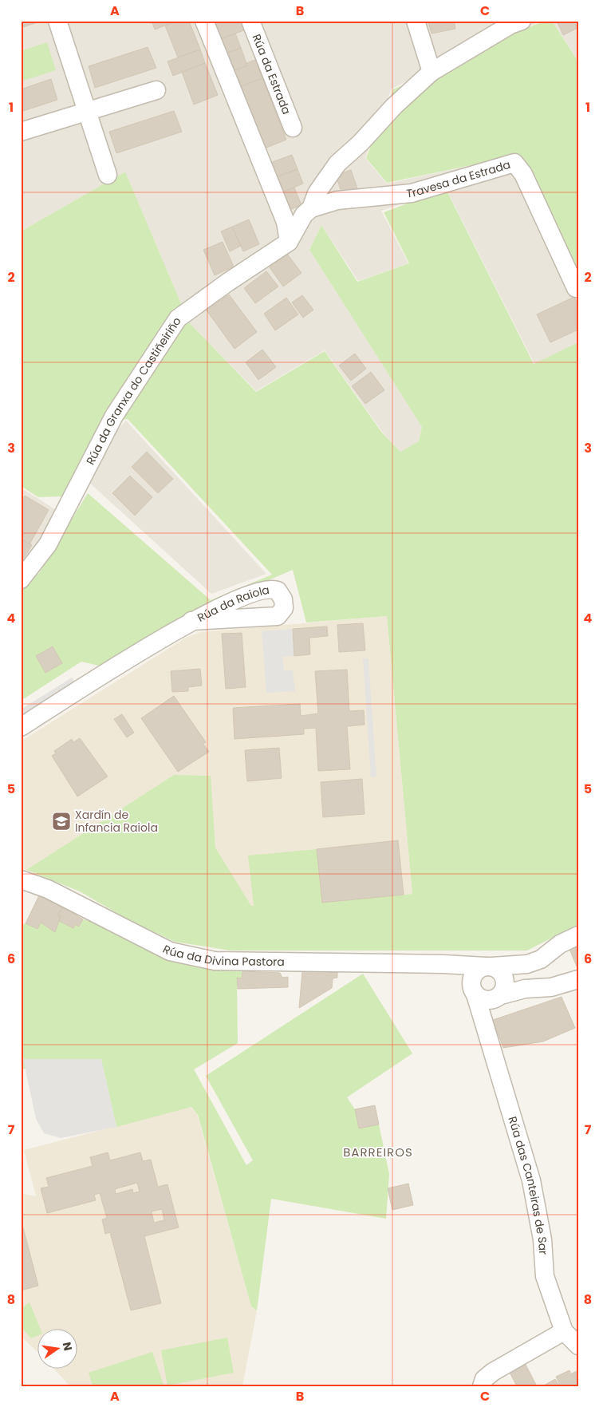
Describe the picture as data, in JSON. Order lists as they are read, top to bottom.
{
  "streets": {
    "street": [
      "Rúa da Estrada",
      "Travesa da Estrada",
      "Rúa da Granxa do Castiñeiriño",
      "Rúa da Raiola",
      "Rúa da Divina Pastora",
      "Rúa das Canteiras de Sar"
    ]
  },
  "districts": ["BARREIROS"],
  "places": {
    "school or university": ["Xardín de Infancia Raiola"]
  },
  "north": "right",
  "grid": {
    "columns": ["A", "B", "C"],
    "rows": [
      "1",
      "2",
      "3",
      "4",
      "5",
      "6",
      "7",
      "8"
    ]
  }
}
